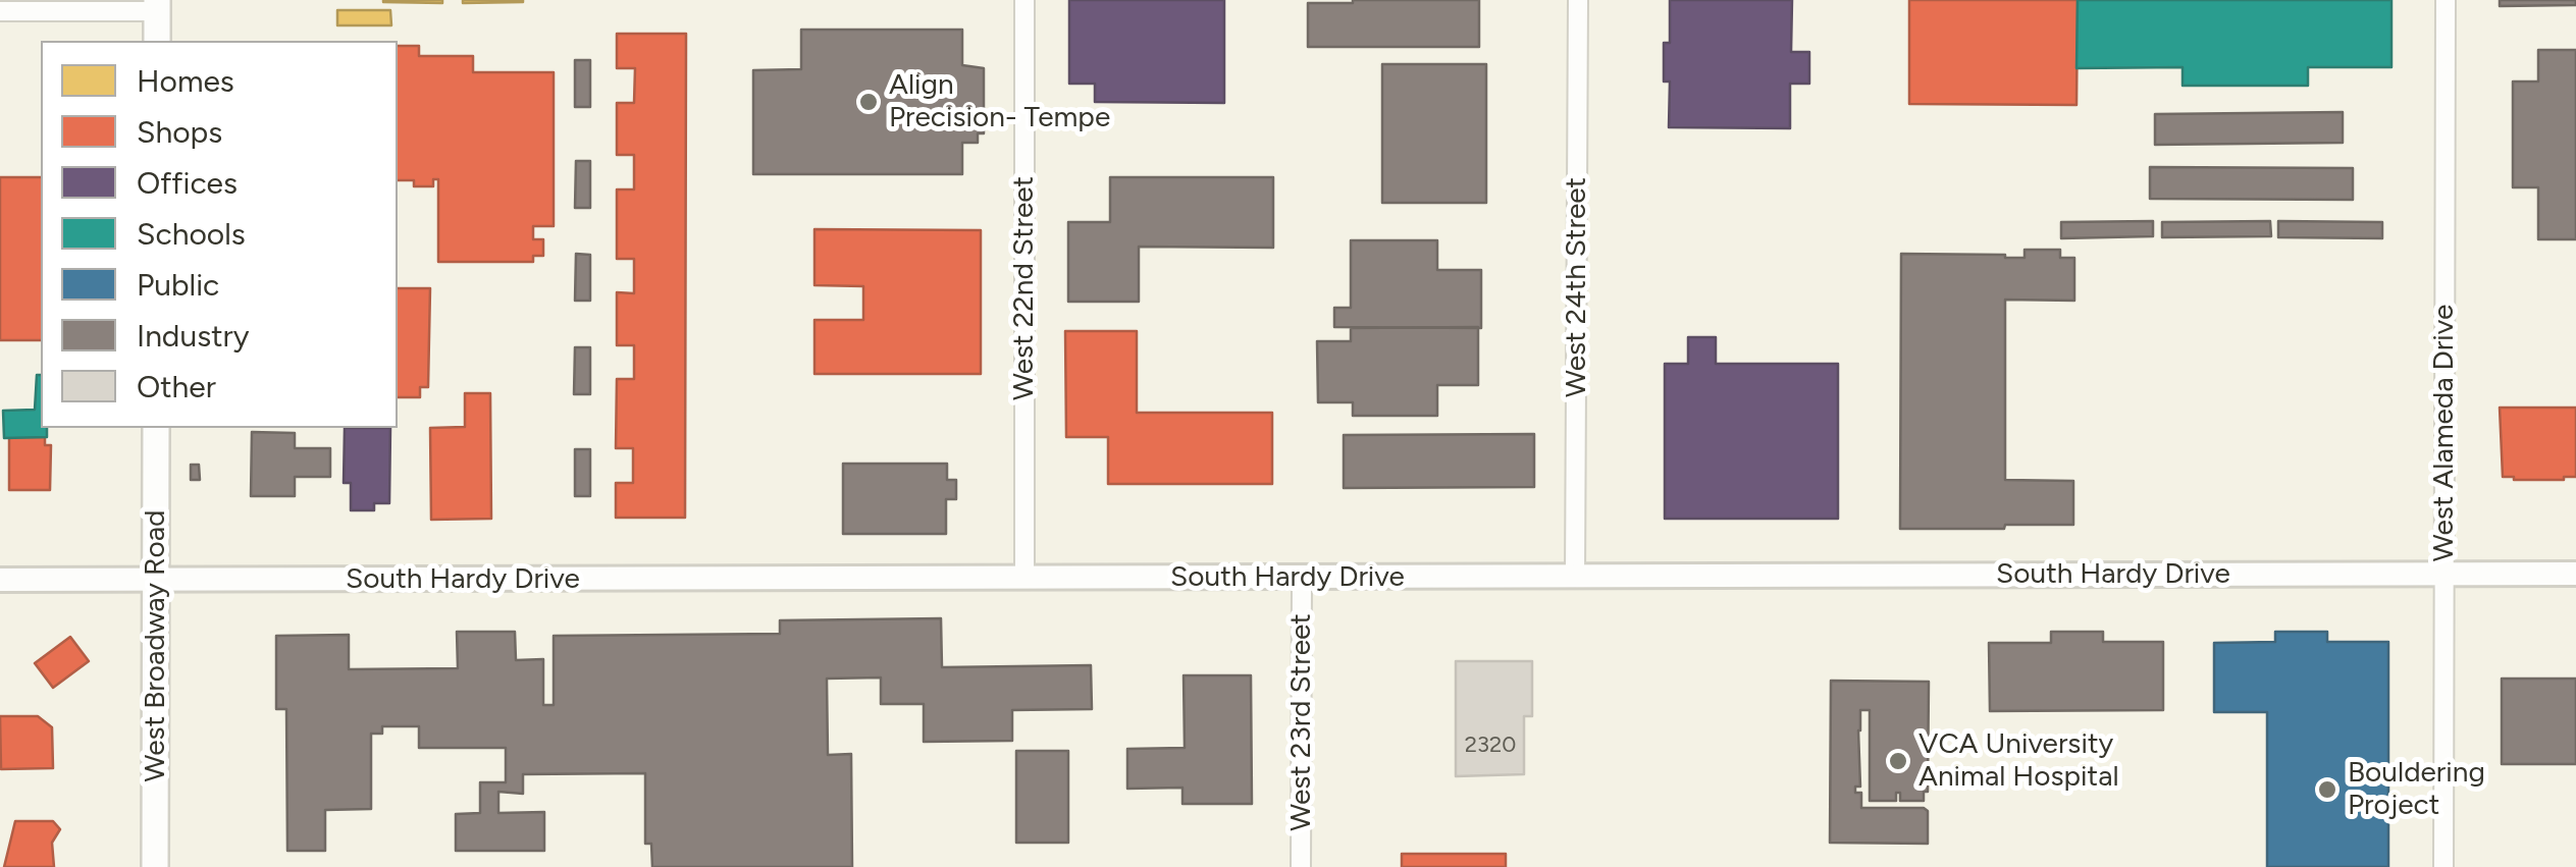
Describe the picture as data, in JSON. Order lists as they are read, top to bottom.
{
  "streets": {
    "main road": ["West Broadway Road"],
    "street": [
      "West 24th Street",
      "West 22nd Street",
      "West Alameda Drive",
      "South Hardy Drive",
      "West 23rd Street"
    ]
  },
  "crossings": [
    ["West 24th Street", "South Hardy Drive"],
    ["West 22nd Street", "South Hardy Drive"],
    ["West Alameda Drive", "South Hardy Drive"],
    ["South Hardy Drive", "West Broadway Road"],
    ["South Hardy Drive", "West 23rd Street"]
  ],
  "places": ["Align Precision- Tempe", "VCA University Animal Hospital", "Bouldering Project"],
  "house_numbers": ["2320"],
  "legend": [
    "Homes",
    "Shops",
    "Offices",
    "Schools",
    "Public",
    "Industry",
    "Other"
  ]
}
